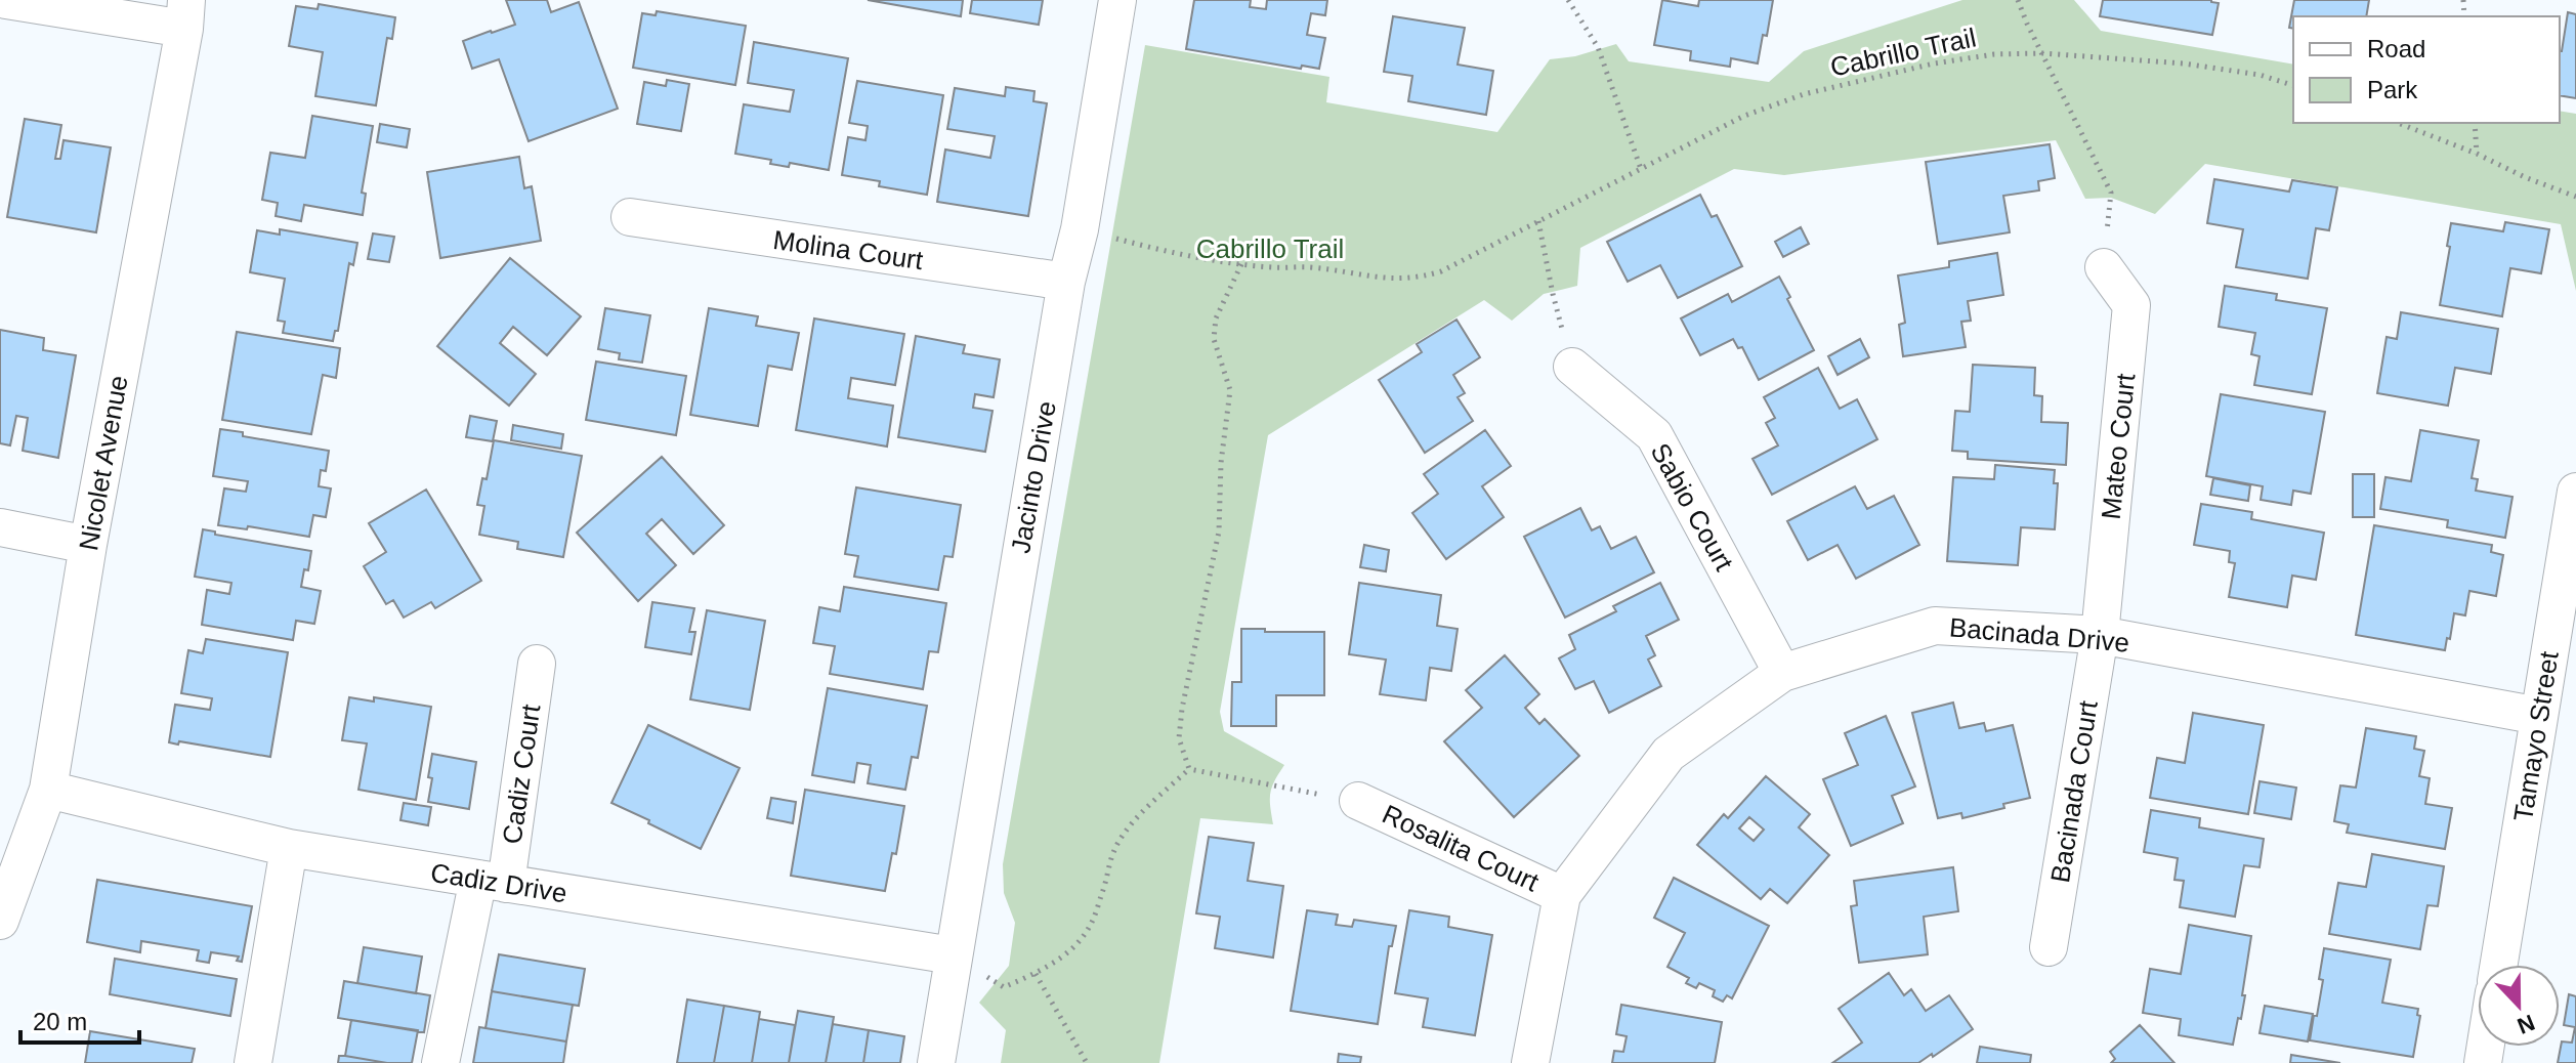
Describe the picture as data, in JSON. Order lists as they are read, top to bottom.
{
  "streets": {
    "street": [
      "Molina Court",
      "Mateo Court",
      "Nicolet Avenue",
      "Jacinto Drive",
      "Sabio Court",
      "Bacinada Drive",
      "Tamayo Street",
      "Cadiz Court",
      "Bacinada Court",
      "Rosalita Court",
      "Cadiz Drive"
    ],
    "path": ["Cabrillo Trail"]
  },
  "crossings": [
    ["Cabrillo Trail", "Jacinto Drive"],
    ["Molina Court", "Jacinto Drive"],
    ["Mateo Court", "Bacinada Drive"],
    ["Mateo Court", "Bacinada Court"],
    ["Nicolet Avenue", "Cadiz Drive"],
    ["Jacinto Drive", "Cadiz Drive"],
    ["Sabio Court", "Bacinada Drive"],
    ["Bacinada Drive", "Tamayo Street"],
    ["Bacinada Drive", "Bacinada Court"],
    ["Bacinada Drive", "Rosalita Court"],
    ["Cadiz Court", "Cadiz Drive"]
  ],
  "parks": ["Cabrillo Trail"],
  "legend": ["Road", "Park"],
  "scale_bar": "20 m",
  "north": "bottom"
}
